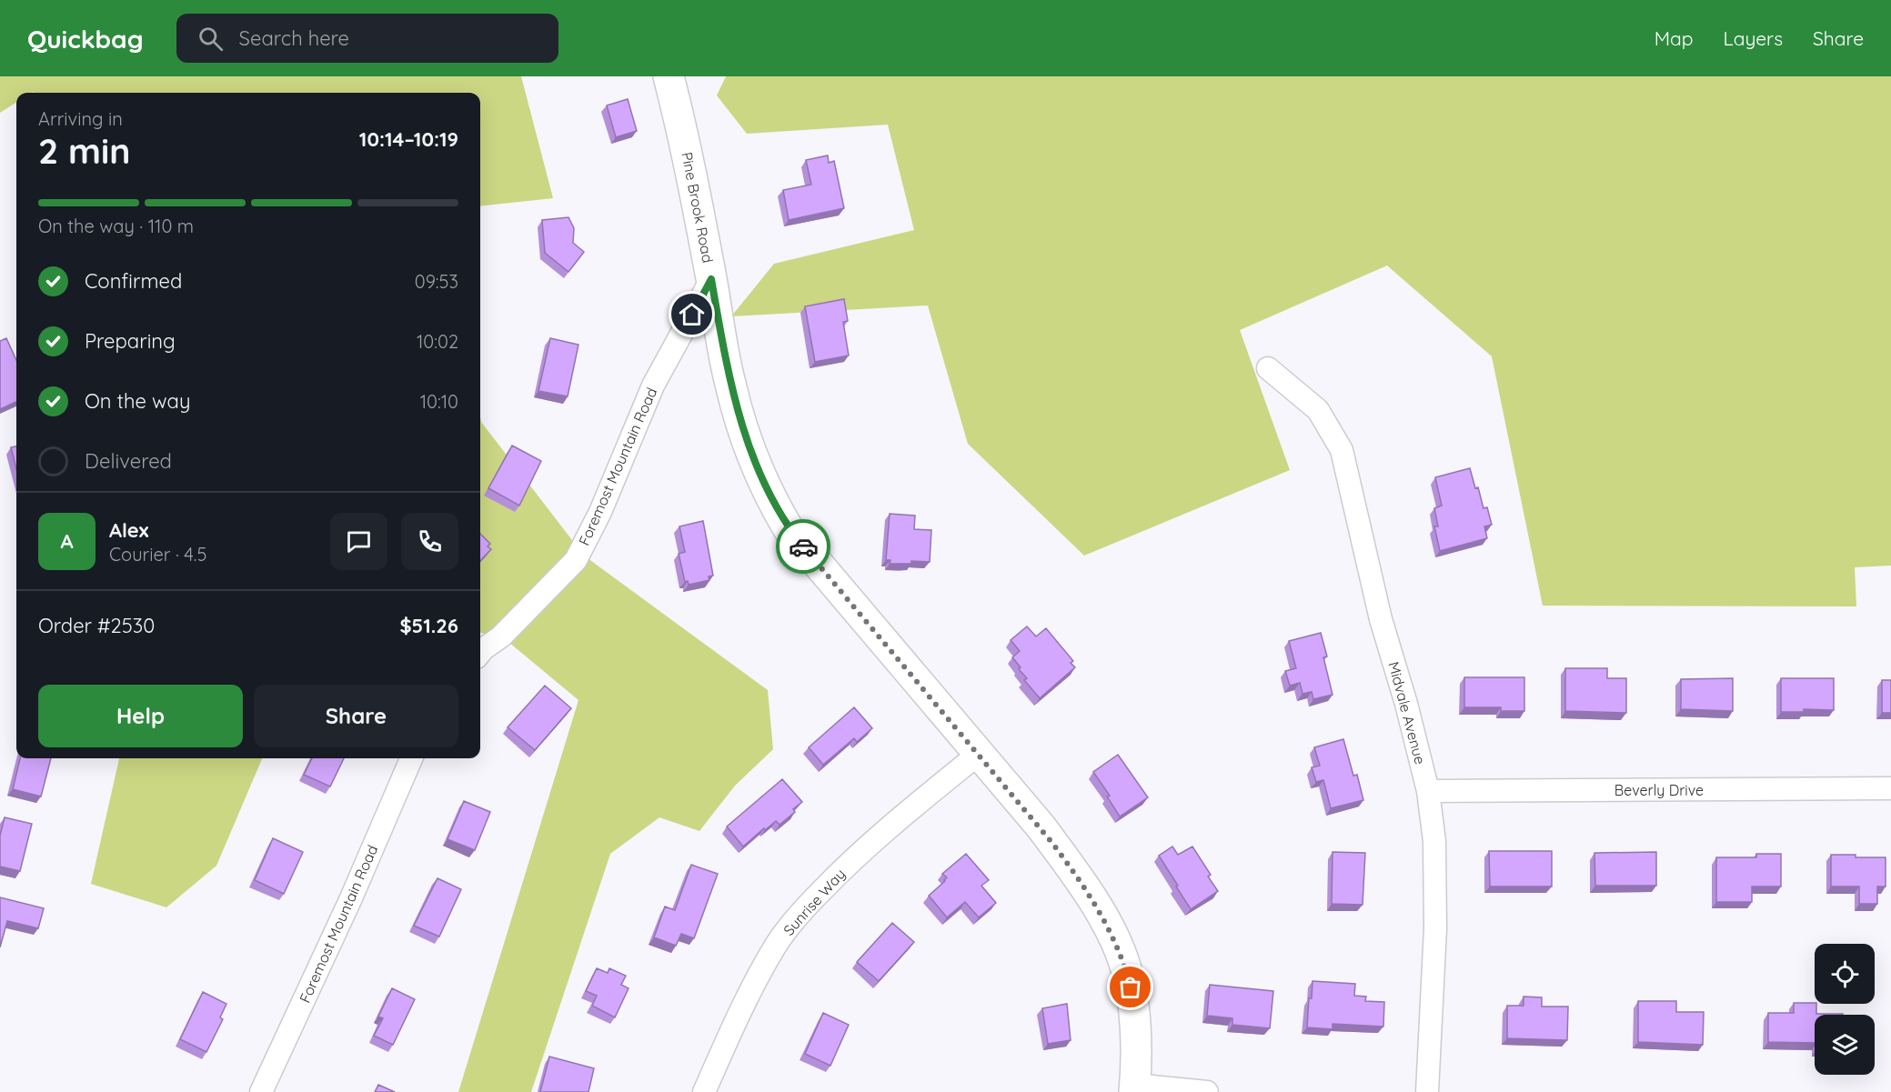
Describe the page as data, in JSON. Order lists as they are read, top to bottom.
{
  "streets": {
    "street": [
      "Pine Brook Road",
      "Foremost Mountain Road",
      "Midvale Avenue",
      "Beverly Drive",
      "Sunrise Way"
    ]
  },
  "crossings": [
    ["Pine Brook Road", "Foremost Mountain Road"],
    ["Pine Brook Road", "Sunrise Way"],
    ["Midvale Avenue", "Beverly Drive"]
  ],
  "page": {
    "header": "Quickbag",
    "search": "Search here",
    "nav": ["Map", "Layers", "Share"],
    "heading": ["2 min", "Arriving in", "10:14–10:19"],
    "panel": [
      "Alex",
      "Courier · 4.5",
      "Order #2530",
      "$51.26"
    ],
    "bar": "On the way · 110 m",
    "list": [
      ["Confirmed", "09:53"],
      ["Preparing", "10:02"],
      ["On the way", "10:10"],
      "Delivered"
    ],
    "round": "A",
    "buttons": ["Help", "Share"]
  }
}
